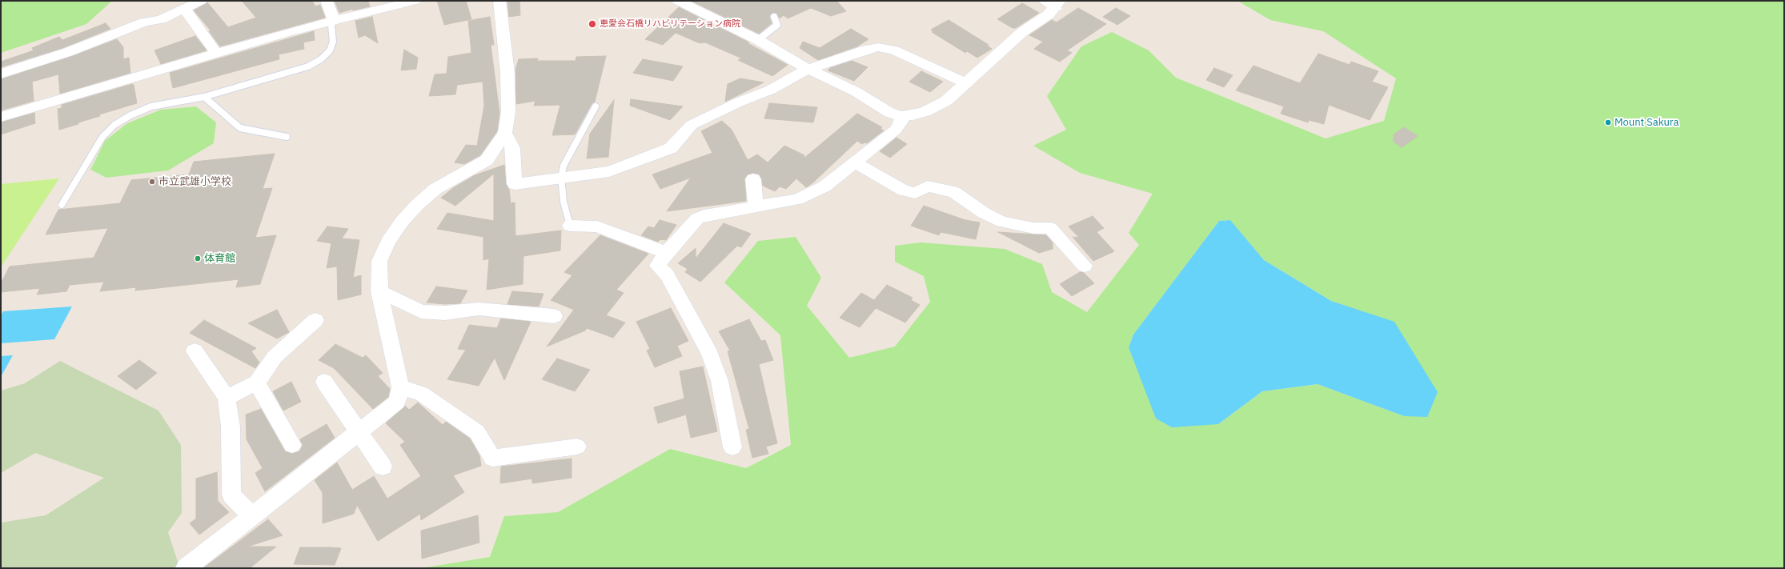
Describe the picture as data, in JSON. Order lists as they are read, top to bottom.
{
  "places": [
    "恵愛会石橋リハビリテーション病院",
    "Mount Sakura",
    "市立武雄小学校",
    "体育館"
  ]
}
